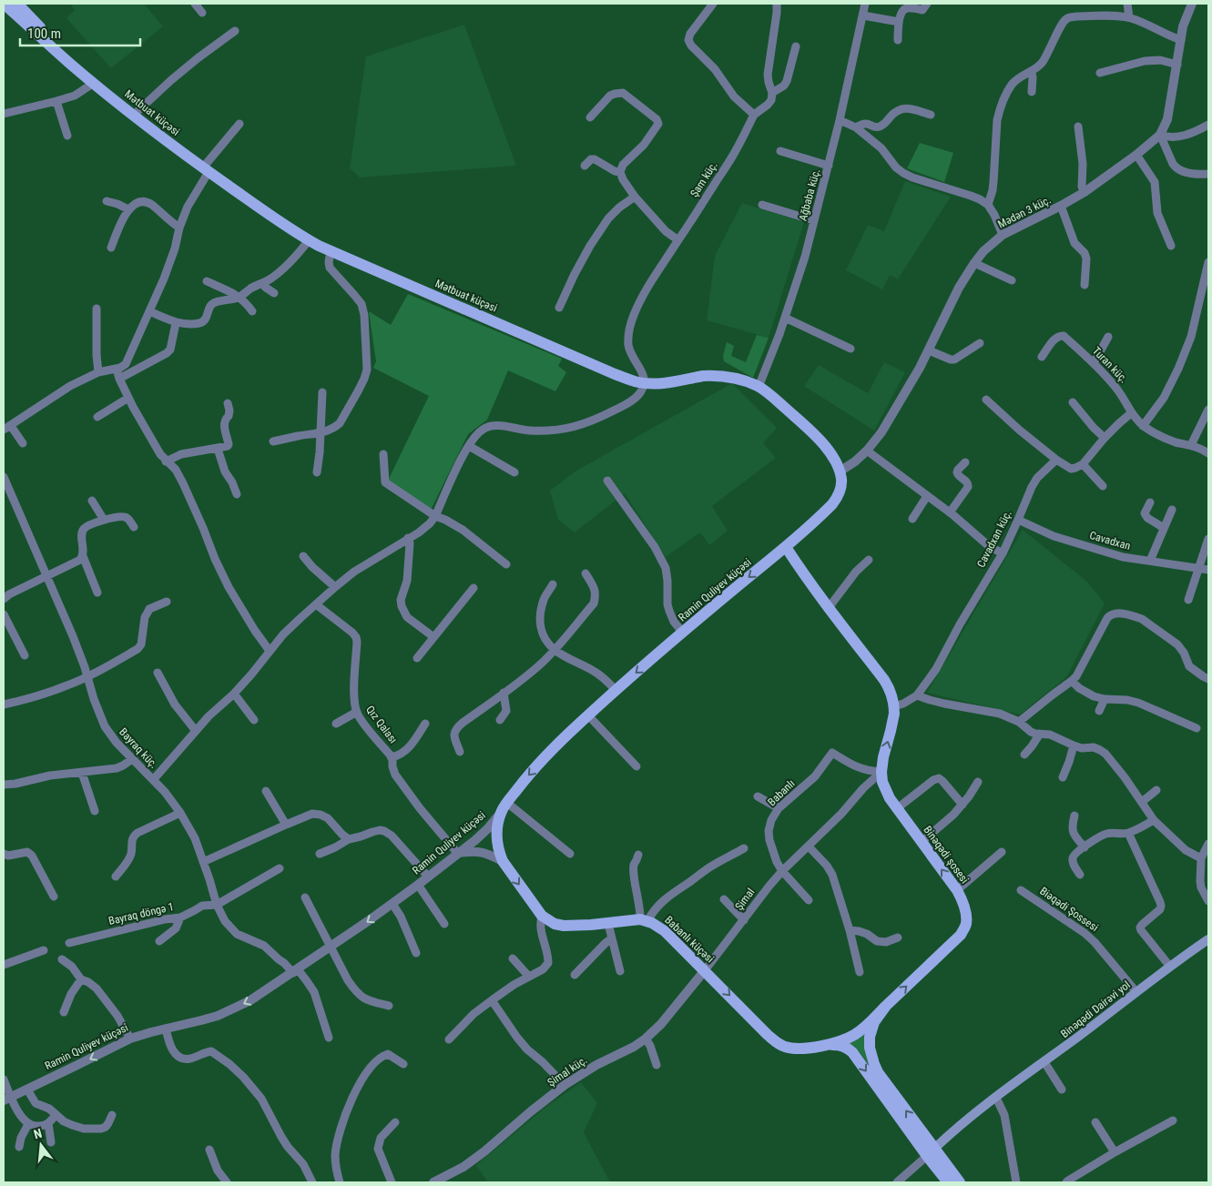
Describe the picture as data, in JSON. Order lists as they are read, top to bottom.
{
  "streets": {
    "main road": [
      "Mətbuat küçəsi",
      "Ramin Quliyev küçəsi",
      "Binəqədi şosesi",
      "Babanlı küçəsi",
      "Binəqədi Dairəvi yol"
    ],
    "street": [
      "Şam küç.",
      "Ağbaba küç.",
      "Mədən 3 küç.",
      "Turan küç.",
      "Cavadxan küç.",
      "Cavadxan",
      "Qız Qalası",
      "Bayraq küç.",
      "Babanlı",
      "Şimal",
      "Biəqədi Şossesi",
      "Bayraq döngə 1",
      "Şimal küç."
    ]
  },
  "crossings": [
    ["Mətbuat küçəsi", "Şam küç."],
    ["Mətbuat küçəsi", "Ağbaba küç."],
    ["Mətbuat küçəsi", "Mədən 3 küç."],
    ["Mətbuat küçəsi", "Ramin Quliyev küçəsi"],
    ["Mədən 3 küç.", "Ramin Quliyev küçəsi"],
    ["Cavadxan küç.", "Cavadxan"],
    ["Cavadxan küç.", "Binəqədi şosesi"],
    ["Ramin Quliyev küçəsi", "Qız Qalası"],
    ["Ramin Quliyev küçəsi", "Bayraq küç."],
    ["Ramin Quliyev küçəsi", "Binəqədi şosesi"],
    ["Bayraq küç.", "Bayraq döngə 1"],
    ["Babanlı", "Binəqədi şosesi"],
    ["Babanlı", "Şimal"],
    ["Binəqədi şosesi", "Şimal"],
    ["Binəqədi şosesi", "Babanlı küçəsi"],
    ["Binəqədi şosesi", "Binəqədi Dairəvi yol"],
    ["Şimal", "Babanlı küçəsi"],
    ["Şimal", "Şimal küç."],
    ["Biəqədi Şossesi", "Binəqədi Dairəvi yol"],
    ["Babanlı küçəsi", "Şimal küç."]
  ],
  "one_way": ["Ramin Quliyev küçəsi", "Babanlı küçəsi"],
  "scale_bar": "100 m",
  "north": "top"
}
